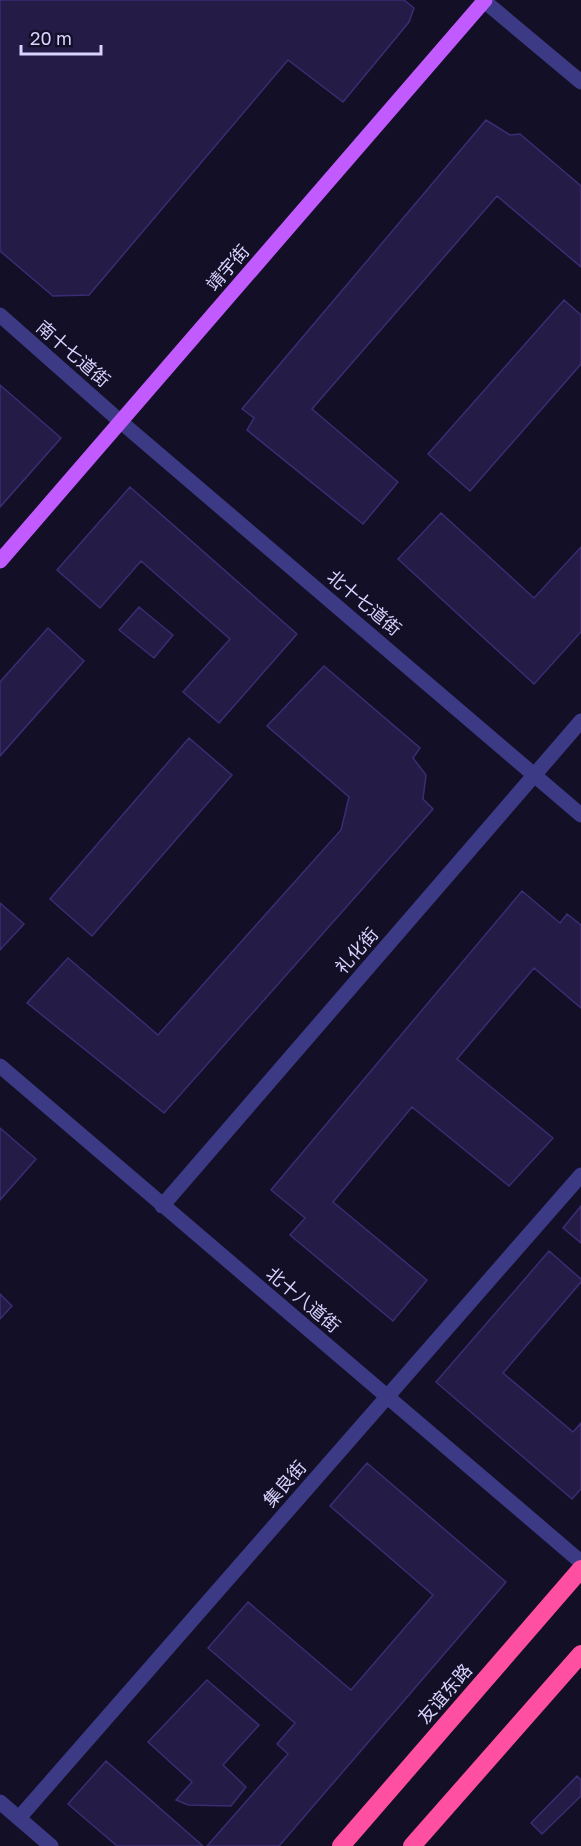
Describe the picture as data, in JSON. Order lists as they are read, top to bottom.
{
  "streets": {
    "highway": ["友谊东路"],
    "main road": ["靖宇街"],
    "street": [
      "南十七道街",
      "北十七道街",
      "礼化街",
      "北十八道街",
      "集良街"
    ]
  },
  "crossings": [
    ["靖宇街", "南十七道街"],
    ["靖宇街", "北十七道街"],
    ["南十七道街", "北十七道街"],
    ["北十七道街", "礼化街"],
    ["礼化街", "北十八道街"],
    ["北十八道街", "集良街"]
  ],
  "scale_bar": "20 m"
}
